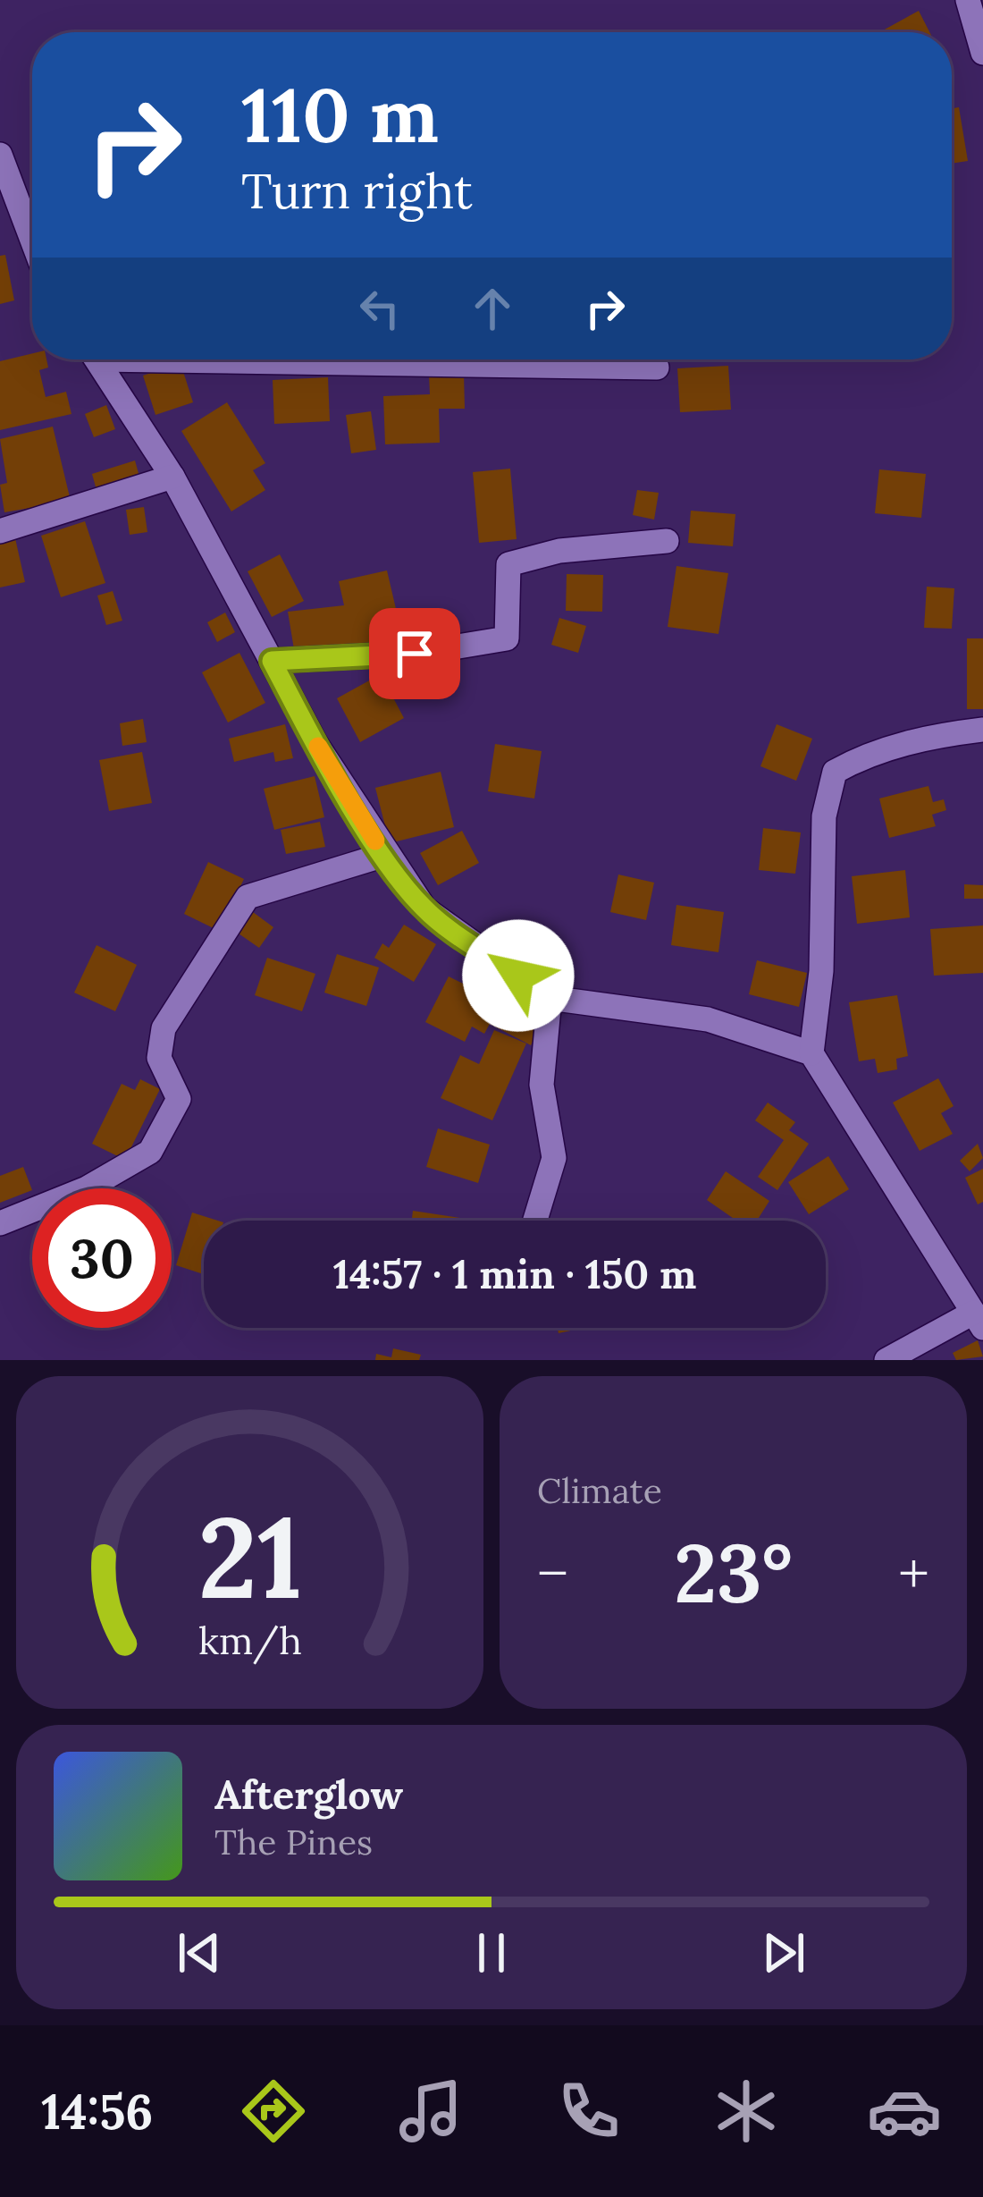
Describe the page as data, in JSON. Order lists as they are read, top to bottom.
{
  "page": {
    "turn": ["110 m", "Turn right"],
    "limit": "30",
    "trip": "14:57 · 1 min · 150 m",
    "tile": "Climate",
    "heat": ["−", "23°", "+"],
    "song": ["Afterglow", "The Pines"],
    "tabs": "14:56",
    "gauge": ["21", "km/h"]
  }
}
